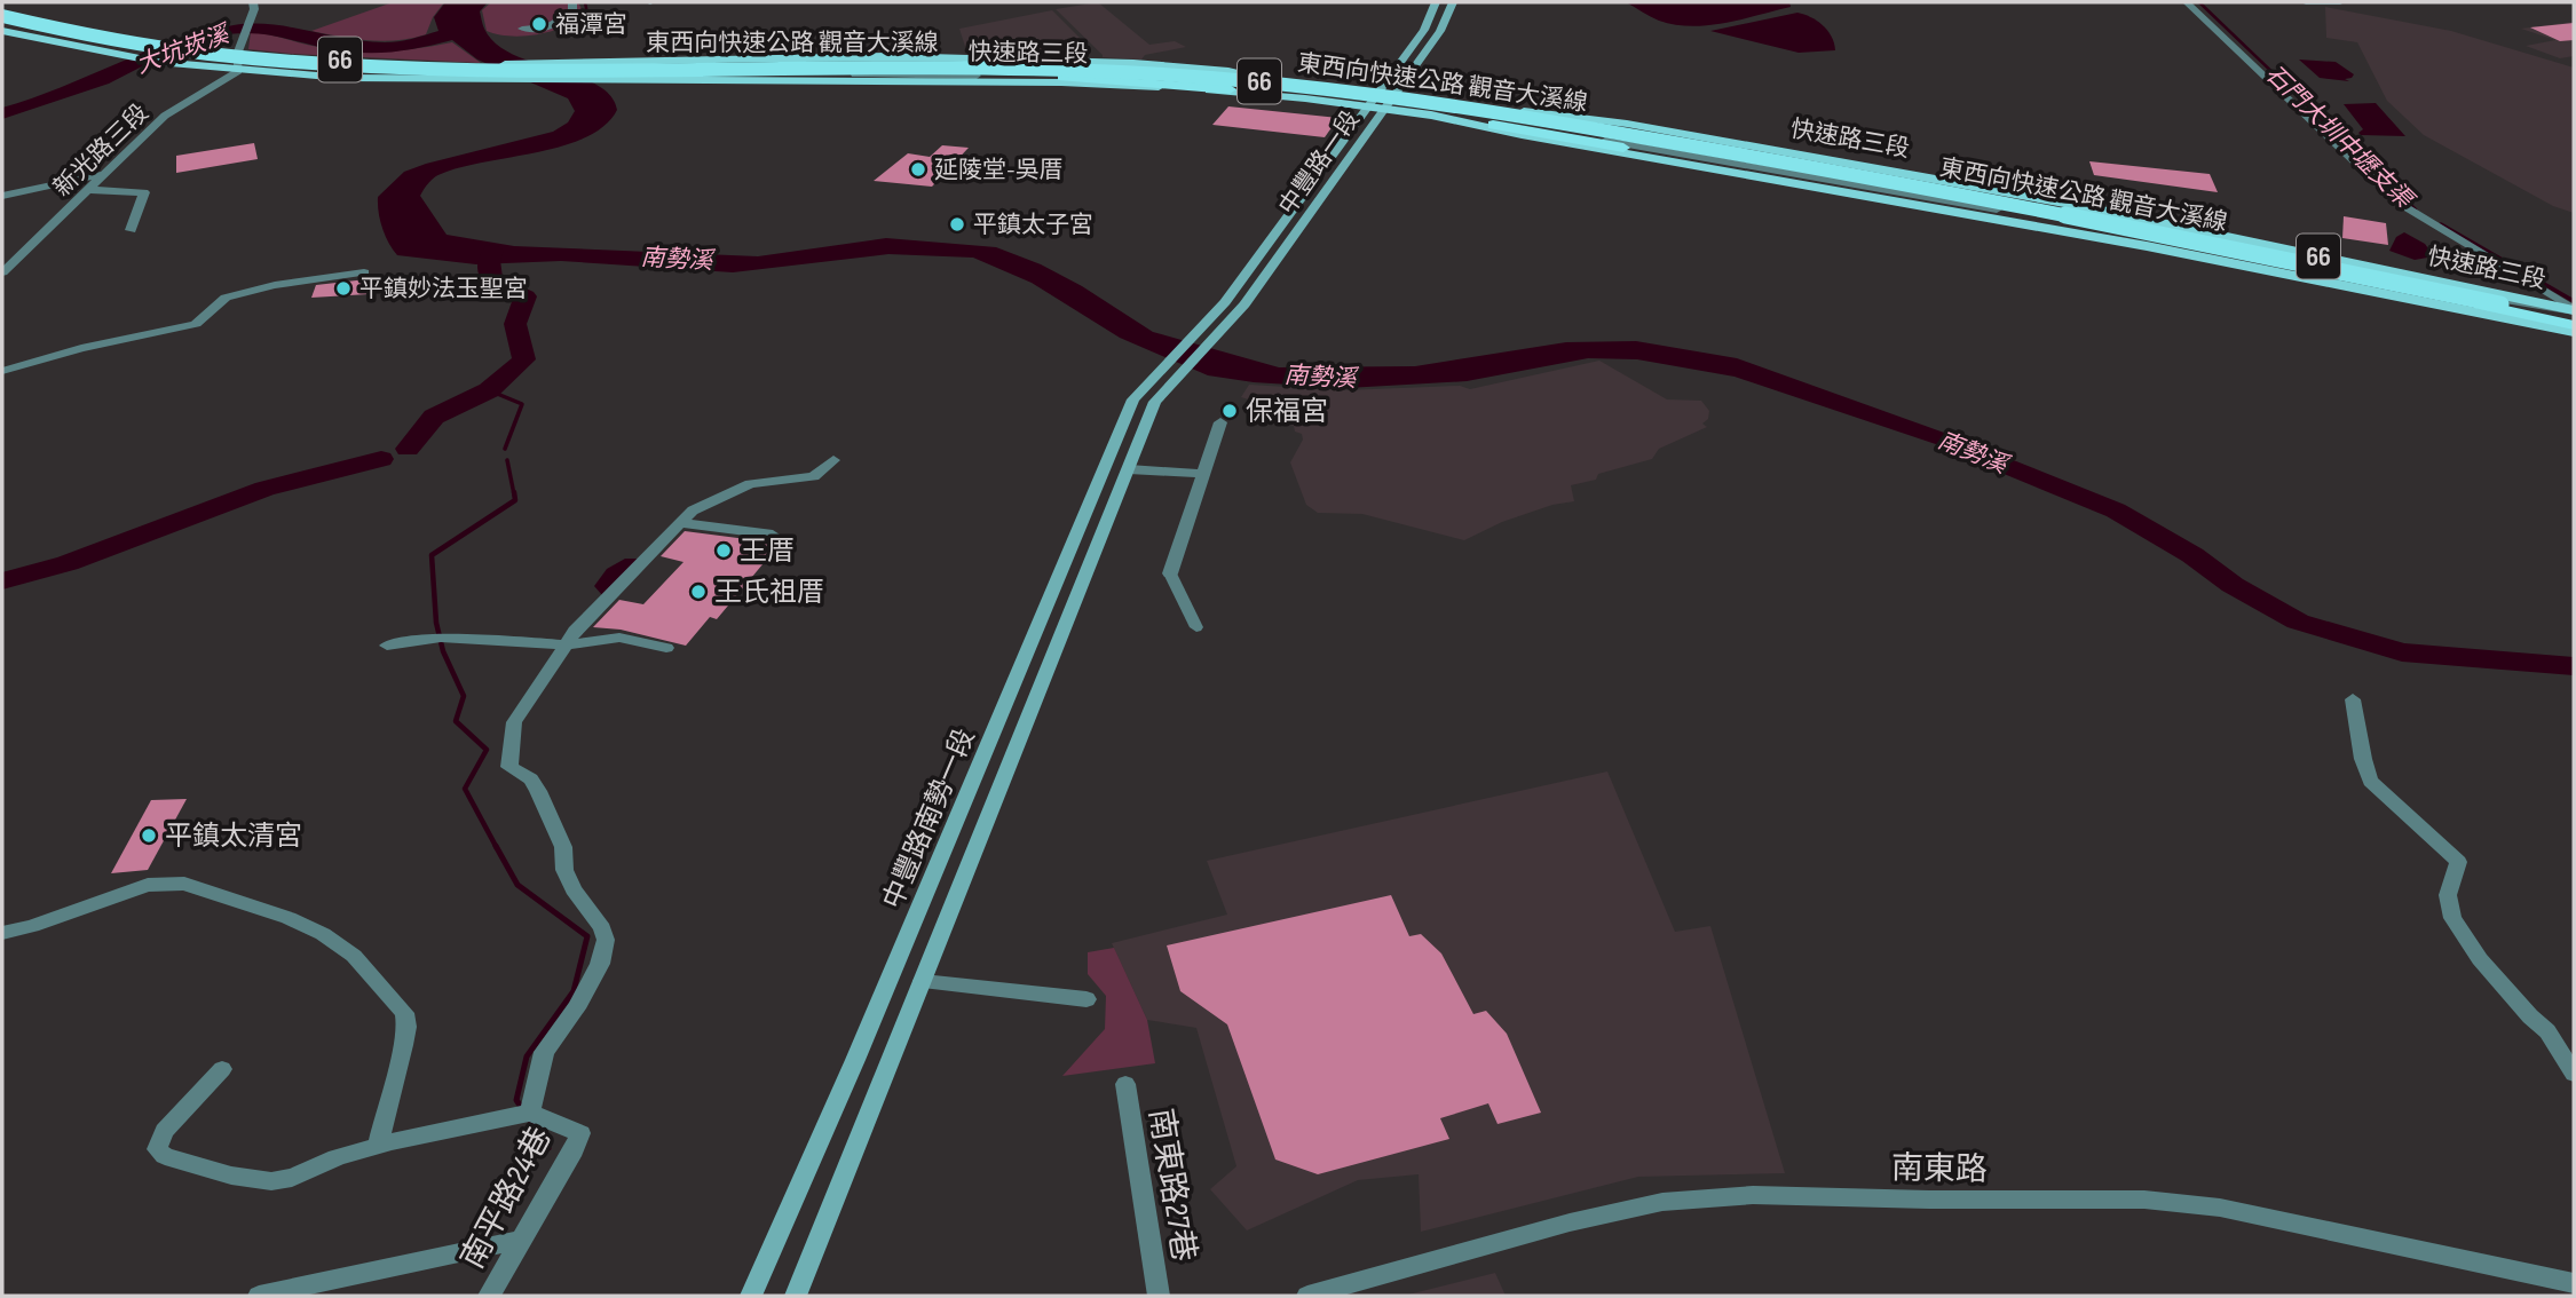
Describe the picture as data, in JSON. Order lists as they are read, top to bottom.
{
  "streets": {
    "highway": ["東西向快速公路 觀音大溪線", "66"],
    "main road": ["快速路三段", "中豐路一段", "中豐路南勢一段"],
    "street": [
      "新光路三段",
      "南東路",
      "南東路27巷",
      "南平路24巷"
    ]
  },
  "crossings": [
    ["東西向快速公路 觀音大溪線", "快速路三段"],
    ["東西向快速公路 觀音大溪線", "66"],
    ["快速路三段", "66"],
    ["快速路三段", "中豐路一段"],
    ["66", "新光路三段"],
    ["中豐路一段", "中豐路南勢一段"]
  ],
  "water": ["大坑崁溪", "石門大圳中壢支渠", "南勢溪"],
  "places": [
    "福潭宮",
    "延陵堂-吳厝",
    "平鎮太子宮",
    "平鎮妙法玉聖宮",
    "保福宮",
    "王厝",
    "王氏祖厝",
    "平鎮太清宮"
  ]
}
